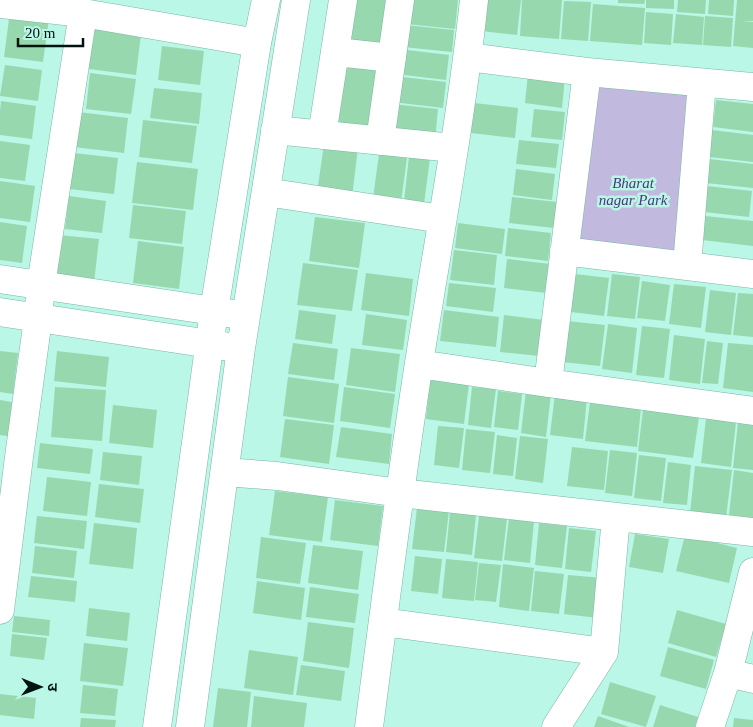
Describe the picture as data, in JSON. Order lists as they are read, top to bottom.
{
  "parks": ["Bharat nagar Park"],
  "scale_bar": "20 m",
  "north": "right"
}
